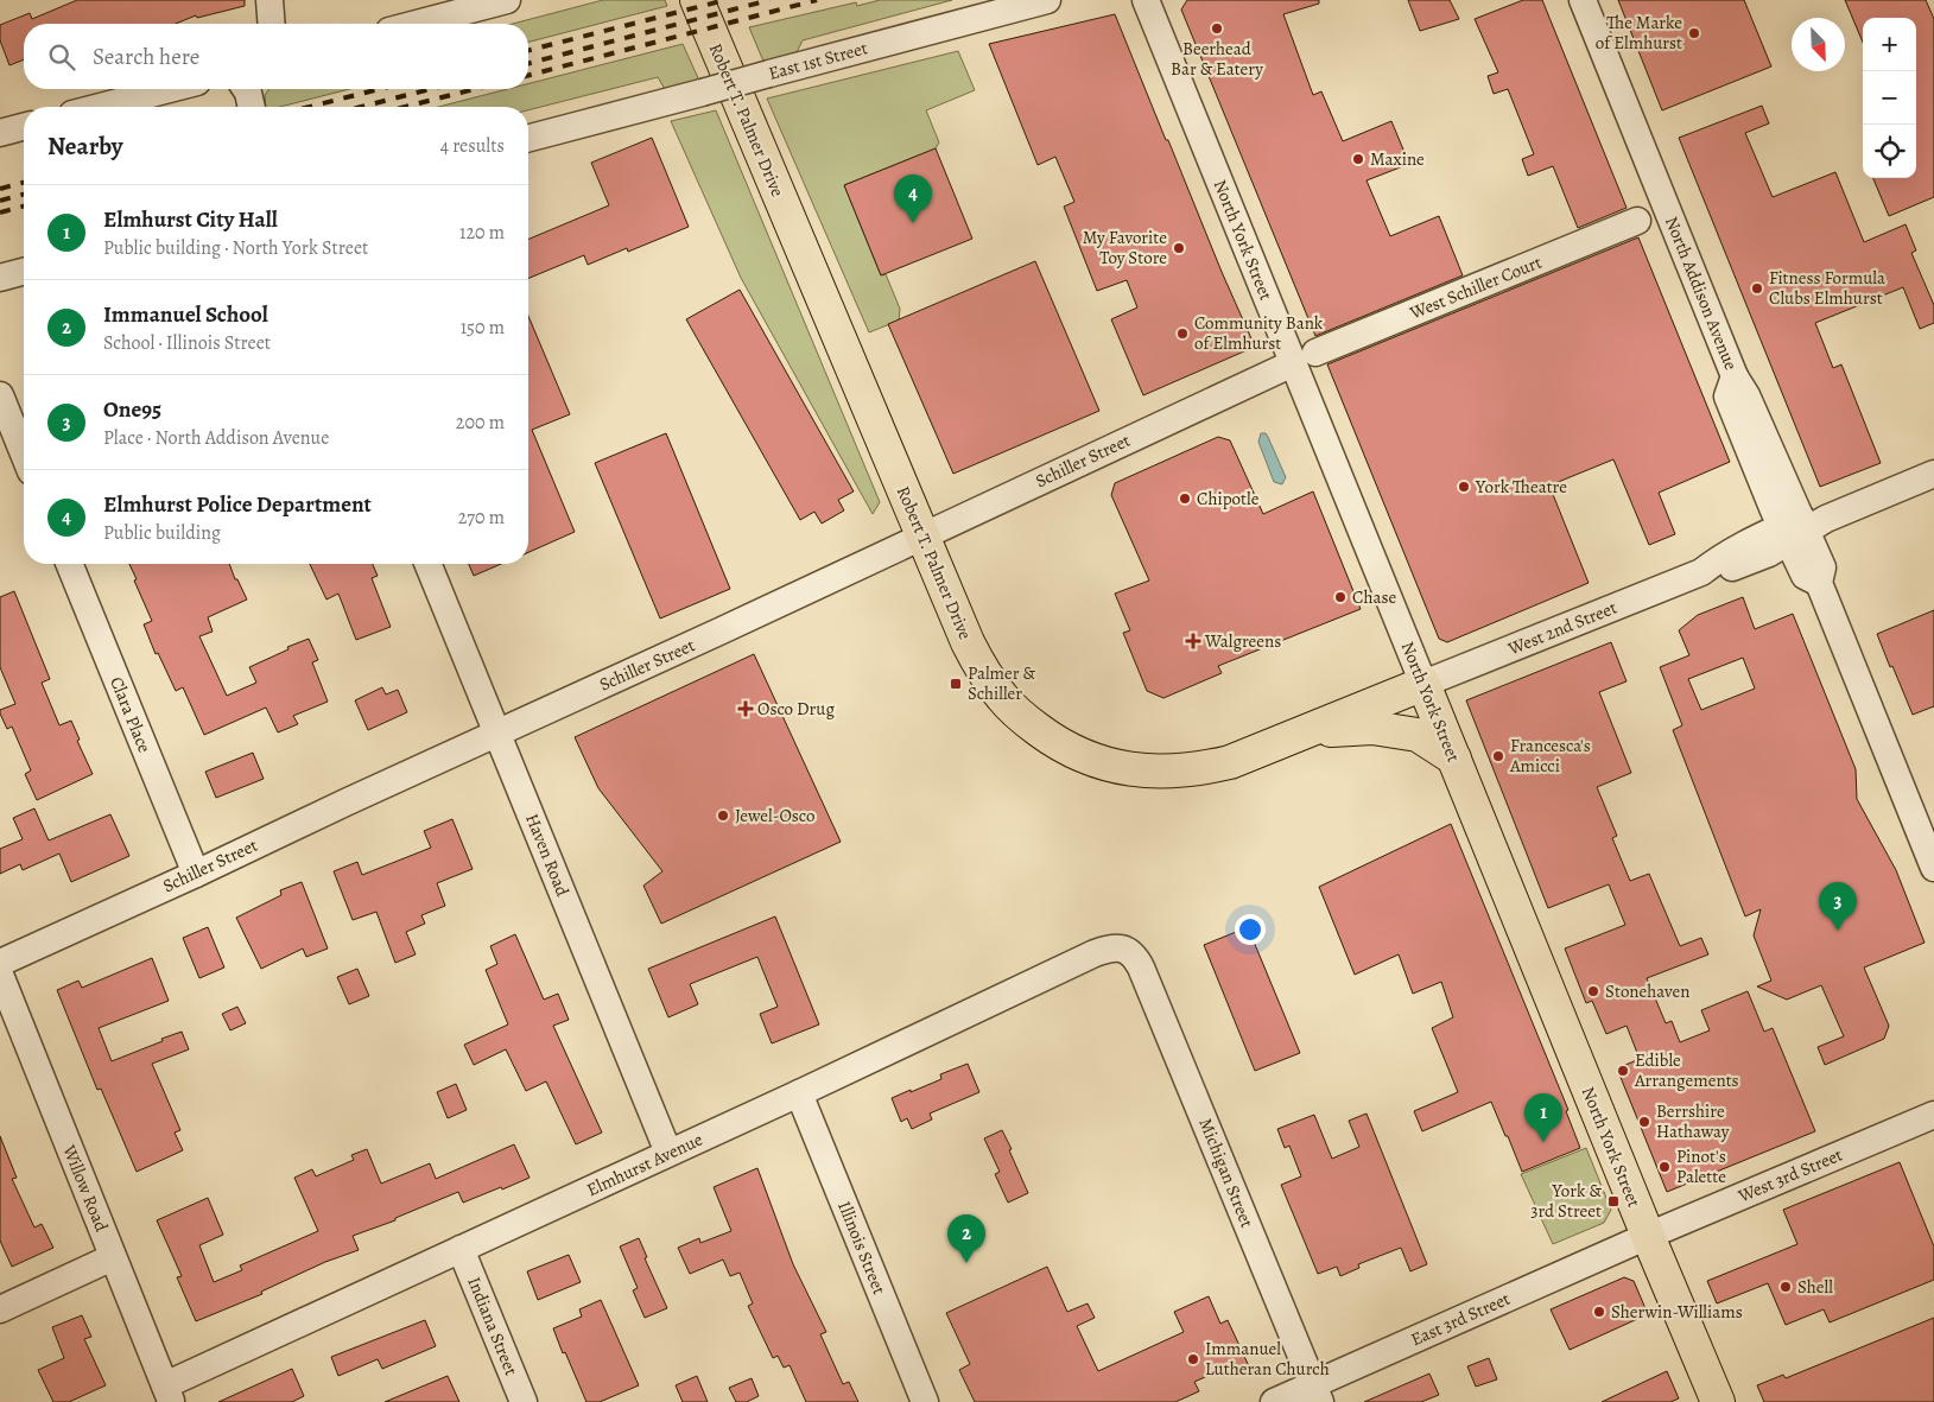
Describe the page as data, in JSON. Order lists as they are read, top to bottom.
{
  "streets": {
    "main road": ["Robert T. Palmer Drive", "North York Street"],
    "street": [
      "East 1st Street",
      "West Schiller Court",
      "North Addison Avenue",
      "Schiller Street",
      "West 2nd Street",
      "Clara Place",
      "Haven Road",
      "Elmhurst Avenue",
      "Michigan Street",
      "West 3rd Street",
      "Willow Road",
      "Illinois Street",
      "East 3rd Street",
      "Indiana Street"
    ]
  },
  "crossings": [
    ["Robert T. Palmer Drive", "North York Street"],
    ["Robert T. Palmer Drive", "Schiller Street"],
    ["Robert T. Palmer Drive", "West 2nd Street"],
    ["North York Street", "West Schiller Court"],
    ["North York Street", "Schiller Street"],
    ["North York Street", "West 2nd Street"],
    ["North York Street", "West 3rd Street"],
    ["North York Street", "East 3rd Street"],
    ["West Schiller Court", "Schiller Street"],
    ["North Addison Avenue", "West 2nd Street"],
    ["Schiller Street", "Clara Place"],
    ["Schiller Street", "Haven Road"],
    ["Haven Road", "Elmhurst Avenue"],
    ["Elmhurst Avenue", "Michigan Street"],
    ["Elmhurst Avenue", "Willow Road"],
    ["Elmhurst Avenue", "Illinois Street"],
    ["Elmhurst Avenue", "Indiana Street"],
    ["Michigan Street", "East 3rd Street"],
    ["West 3rd Street", "East 3rd Street"]
  ],
  "places": {
    "other": [
      "Beerhead Bar & Eatery",
      "The Marke of Elmhurst",
      "Maxine",
      "My Favorite Toy Store",
      "Fitness Formula Clubs Elmhurst",
      "Community Bank of Elmhurst",
      "York Theatre",
      "Chipotle",
      "Chase",
      "Francesca's Amicci",
      "Jewel-Osco",
      "Stonehaven",
      "Edible Arrangements",
      "Berrshire Hathaway",
      "Pinot's Palette",
      "Shell",
      "Sherwin-Williams",
      "Immanuel Lutheran Church"
    ],
    "health": ["Walgreens", "Osco Drug"],
    "transit": ["Palmer & Schiller", "York & 3rd Street"]
  },
  "north": "bottom right",
  "page": {
    "map_buttons": ["+", "−"],
    "search": "Search here",
    "heading": ["Nearby", "4 results"],
    "pins": [
      "4",
      "3",
      "1",
      "2"
    ],
    "list": [
      {
        "mark": "1",
        "name": "Elmhurst City Hall",
        "note": "Public building · North York Street",
        "value": "120 m"
      },
      {
        "mark": "2",
        "name": "Immanuel School",
        "note": "School · Illinois Street",
        "value": "150 m"
      },
      {
        "mark": "3",
        "name": "One95",
        "note": "Place · North Addison Avenue",
        "value": "200 m"
      },
      {
        "mark": "4",
        "name": "Elmhurst Police Department",
        "note": "Public building",
        "value": "270 m"
      }
    ]
  }
}
